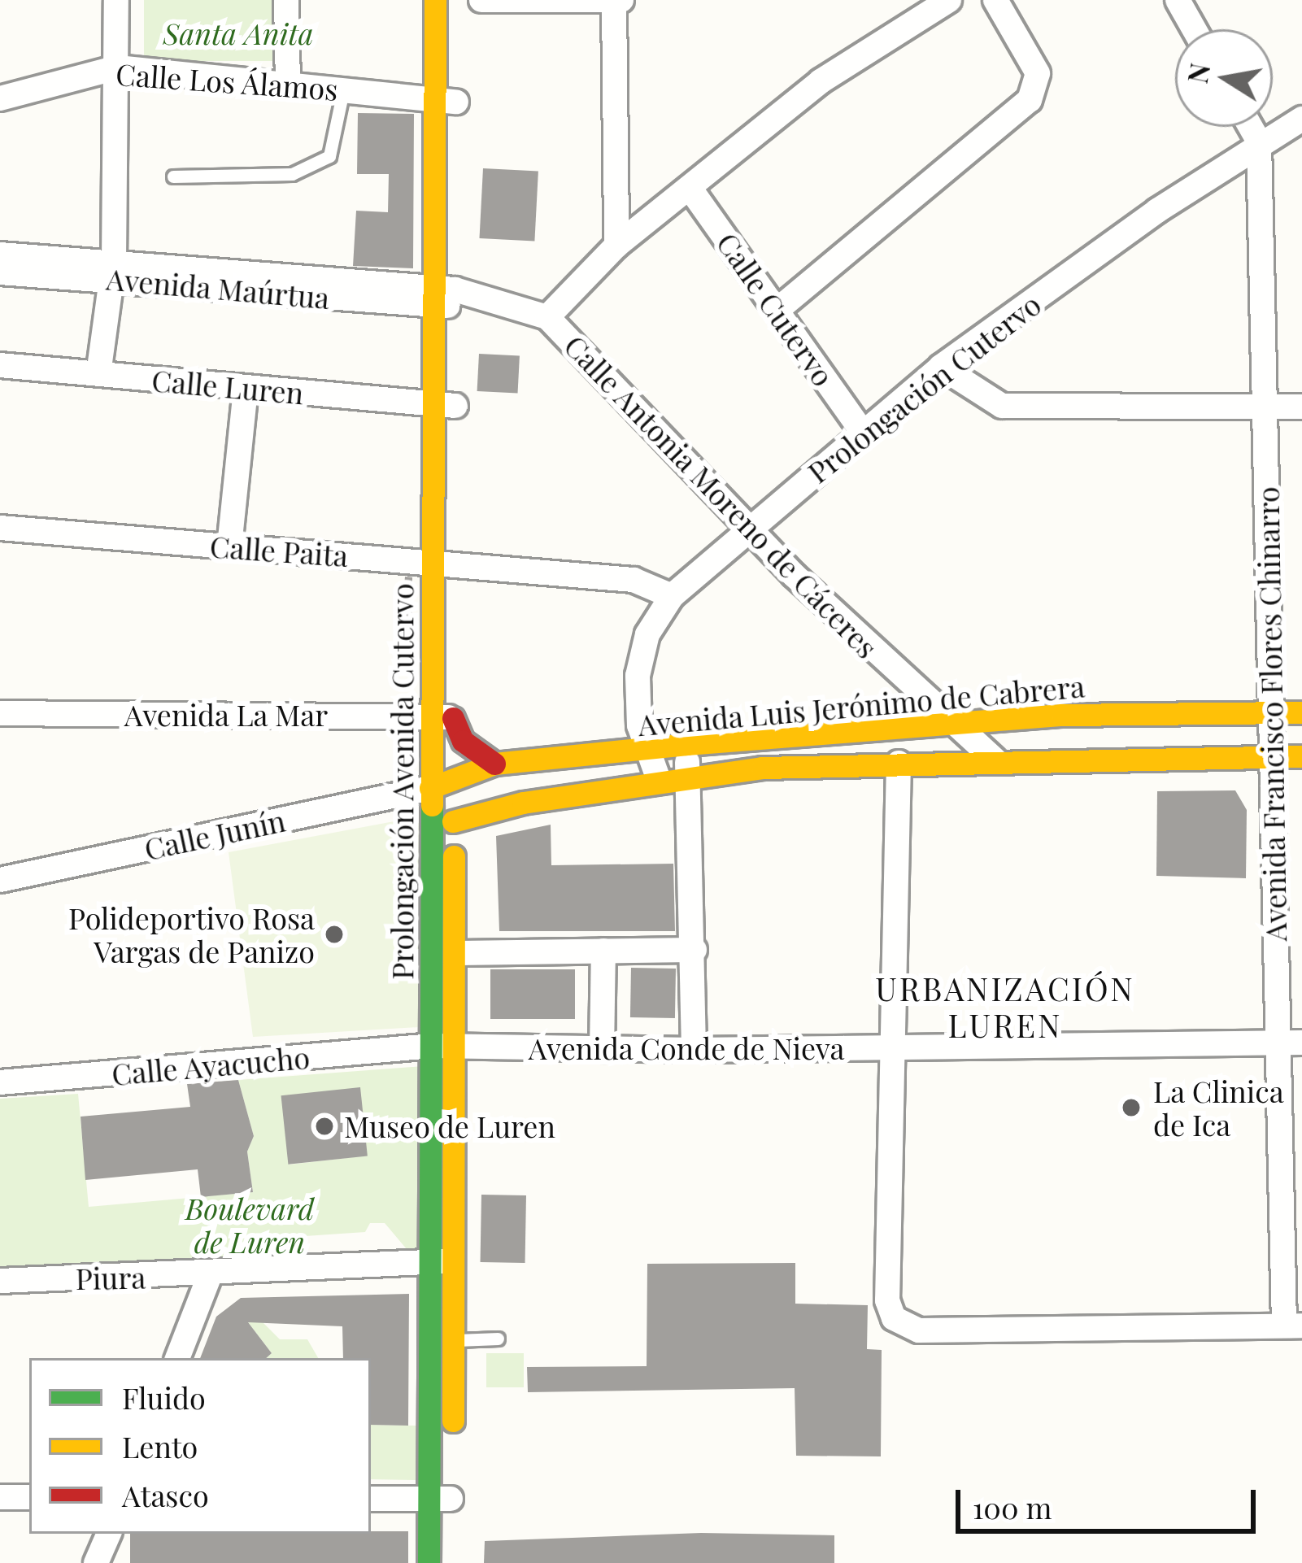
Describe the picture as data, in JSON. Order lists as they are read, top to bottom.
{
  "streets": {
    "street": [
      "Calle Los Álamos",
      "Avenida Maúrtua",
      "Calle Cutervo",
      "Calle Luren",
      "Prolongación Cutervo",
      "Calle Antonia Moreno de Cáceres",
      "Calle Paita",
      "Avenida Luis Jerónimo de Cabrera",
      "Avenida Francisco Flores Chinarro",
      "Avenida La Mar",
      "Prolongación Avenida Cutervo",
      "Calle Junín",
      "Avenida Conde de Nieva",
      "Calle Ayacucho",
      "Piura"
    ]
  },
  "crossings": [
    ["Calle Los Álamos", "Prolongación Avenida Cutervo"],
    ["Avenida Maúrtua", "Calle Antonia Moreno de Cáceres"],
    ["Avenida Maúrtua", "Prolongación Avenida Cutervo"],
    ["Calle Cutervo", "Prolongación Cutervo"],
    ["Calle Luren", "Prolongación Avenida Cutervo"],
    ["Prolongación Cutervo", "Calle Antonia Moreno de Cáceres"],
    ["Prolongación Cutervo", "Calle Paita"],
    ["Prolongación Cutervo", "Avenida Luis Jerónimo de Cabrera"],
    ["Prolongación Cutervo", "Avenida Francisco Flores Chinarro"],
    ["Calle Antonia Moreno de Cáceres", "Avenida Luis Jerónimo de Cabrera"],
    ["Calle Antonia Moreno de Cáceres", "Prolongación Avenida Cutervo"],
    ["Calle Paita", "Prolongación Avenida Cutervo"],
    ["Avenida Luis Jerónimo de Cabrera", "Avenida Francisco Flores Chinarro"],
    ["Avenida Luis Jerónimo de Cabrera", "Prolongación Avenida Cutervo"],
    ["Avenida Luis Jerónimo de Cabrera", "Calle Junín"],
    ["Avenida Francisco Flores Chinarro", "Avenida Conde de Nieva"],
    ["Avenida La Mar", "Prolongación Avenida Cutervo"],
    ["Prolongación Avenida Cutervo", "Calle Junín"],
    ["Prolongación Avenida Cutervo", "Avenida Conde de Nieva"],
    ["Prolongación Avenida Cutervo", "Calle Ayacucho"],
    ["Prolongación Avenida Cutervo", "Piura"],
    ["Avenida Conde de Nieva", "Calle Ayacucho"]
  ],
  "districts": ["URBANIZACIÓN LUREN"],
  "parks": ["Santa Anita", "Boulevard de Luren"],
  "places": ["Polideportivo Rosa Vargas de Panizo", "La Clinica de Ica", "Museo de Luren"],
  "legend": ["Fluido", "Lento", "Atasco"],
  "scale_bar": "100 m",
  "north": "left"
}
